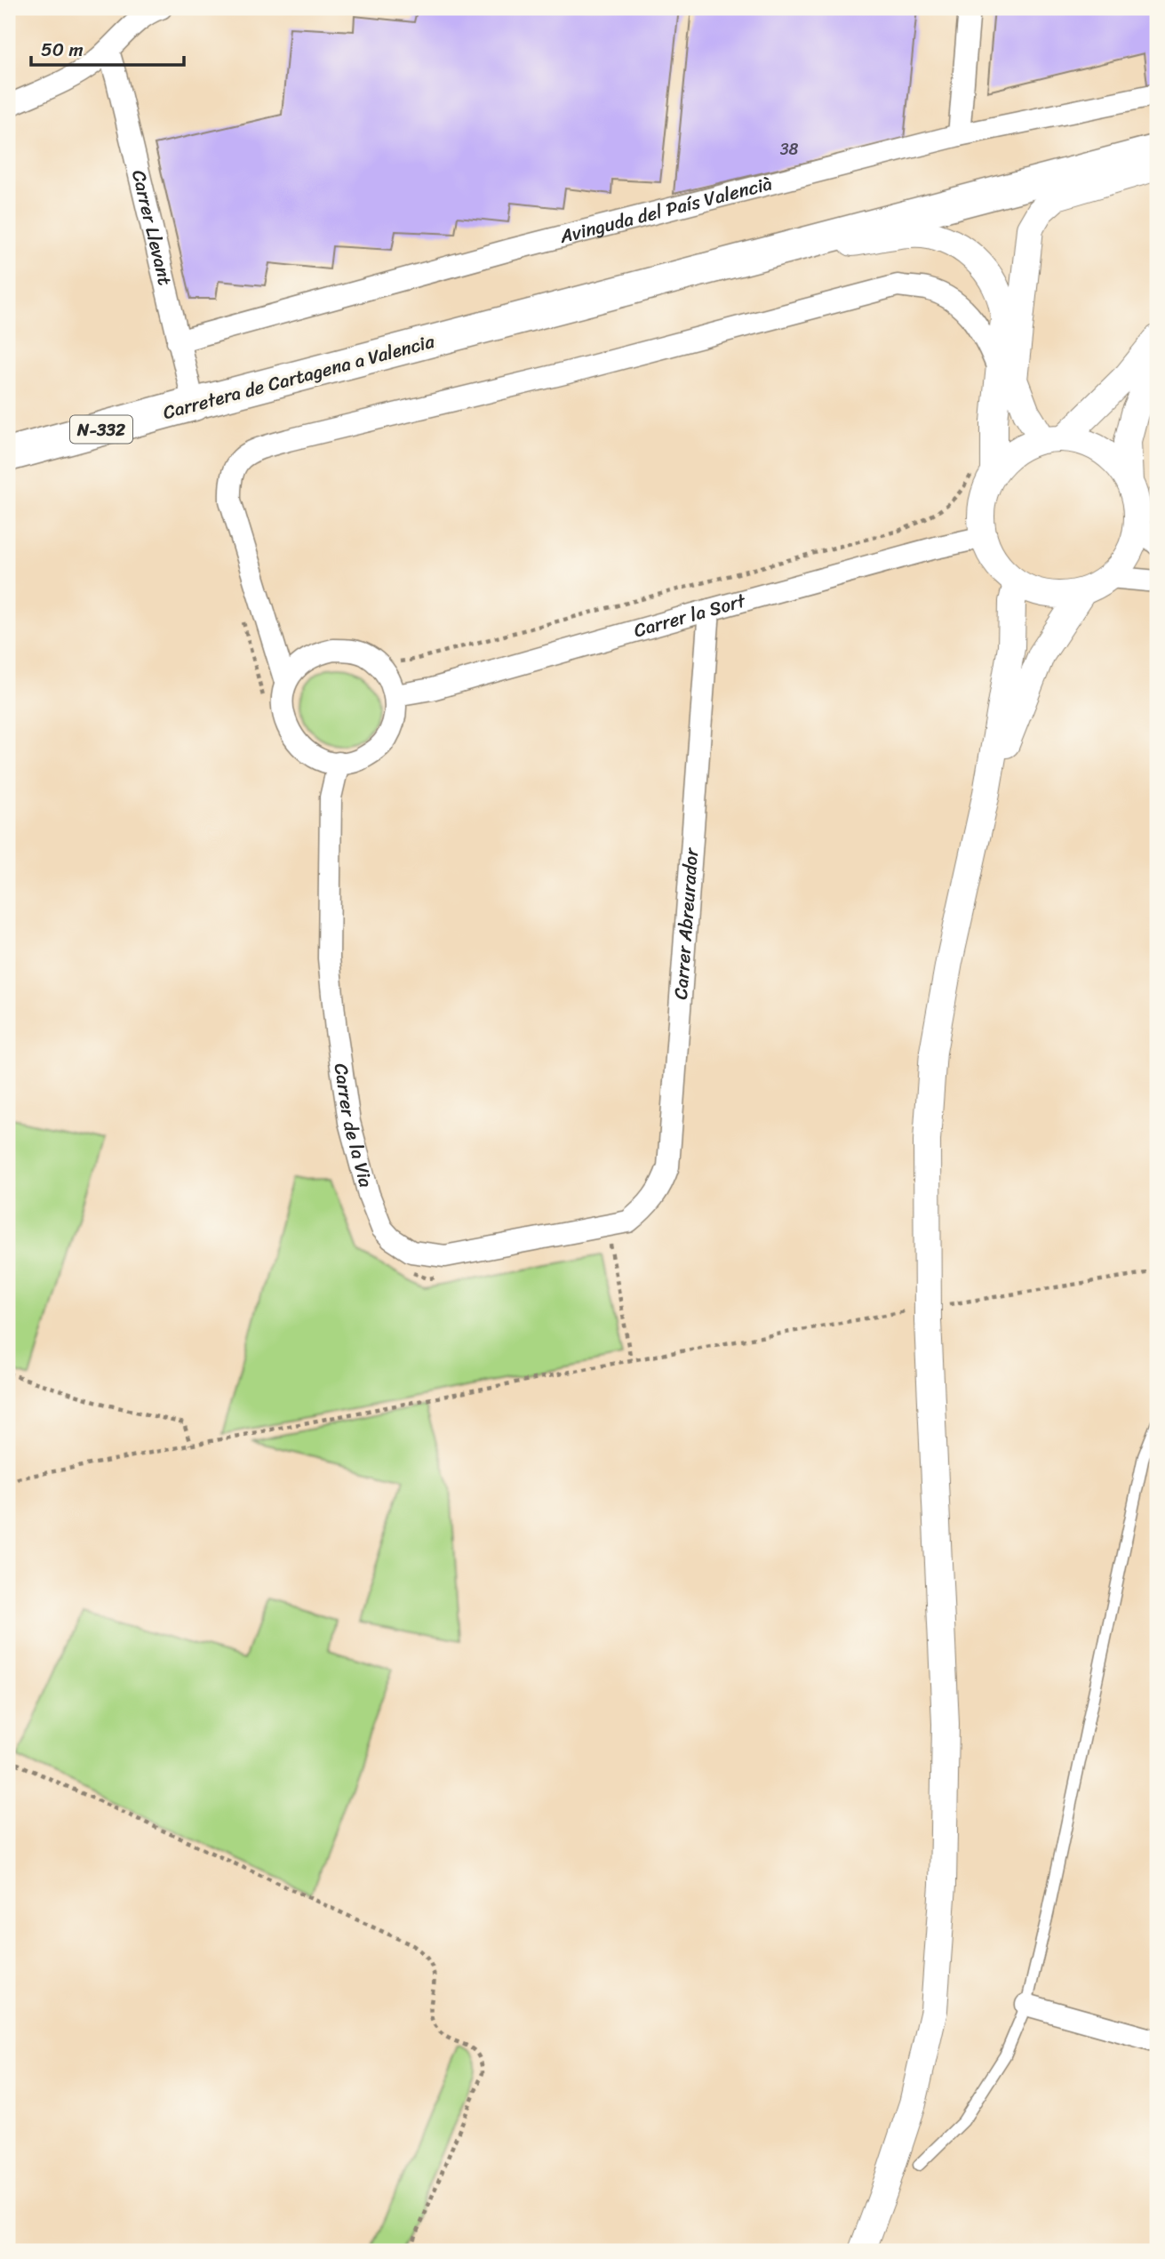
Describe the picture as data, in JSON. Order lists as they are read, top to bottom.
{
  "streets": {
    "highway": ["Carretera de Cartagena a Valencia", "N-332"],
    "street": [
      "Avinguda del País Valencià",
      "Carrer Llevant",
      "Carrer la Sort",
      "Carrer Abreurador",
      "Carrer de la Via"
    ]
  },
  "crossings": [
    ["Avinguda del País Valencià", "Carrer Llevant"],
    ["Carrer Llevant", "Carretera de Cartagena a Valencia"],
    ["Carrer la Sort", "Carrer Abreurador"],
    ["Carrer la Sort", "Carrer de la Via"],
    ["Carrer Abreurador", "Carrer de la Via"]
  ],
  "house_numbers": ["38"],
  "scale_bar": "50 m"
}
